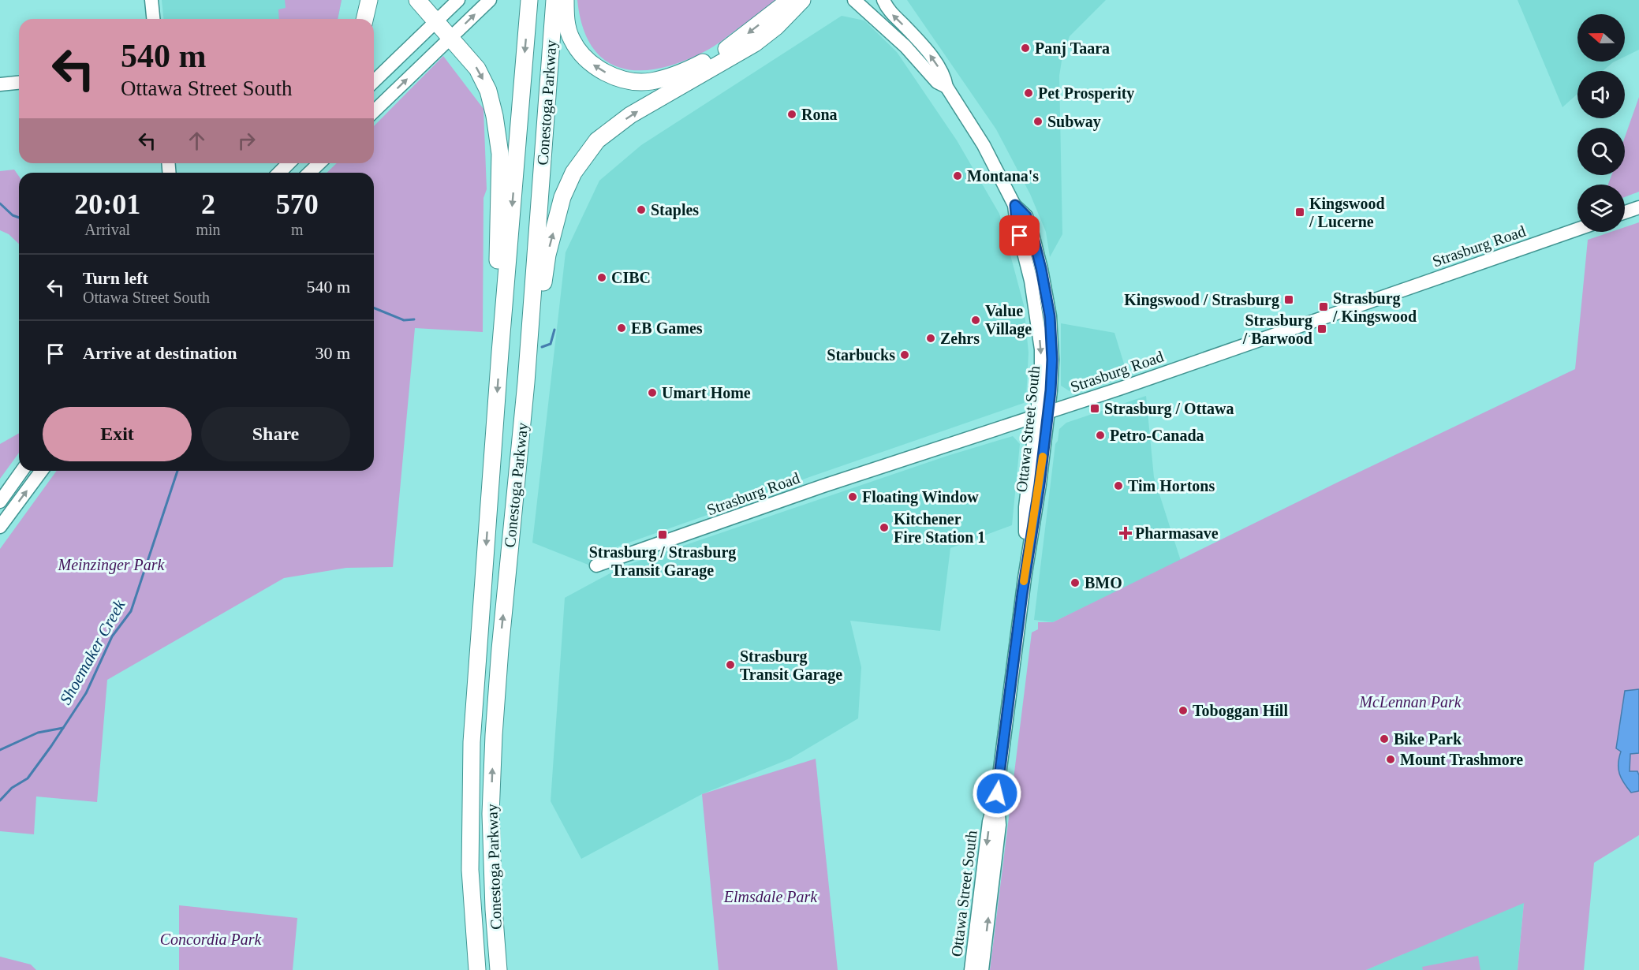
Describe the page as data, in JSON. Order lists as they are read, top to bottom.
{
  "streets": {
    "highway": ["Conestoga Parkway"],
    "main road": ["Strasburg Road", "Ottawa Street South"]
  },
  "crossings": [
    ["Strasburg Road", "Ottawa Street South"]
  ],
  "water": ["Shoemaker Creek"],
  "parks": [
    "Meinzinger Park",
    "McLennan Park",
    "Elmsdale Park",
    "Concordia Park"
  ],
  "places": {
    "other": [
      "Panj Taara",
      "Pet Prosperity",
      "Rona",
      "Subway",
      "Montana's",
      "Staples",
      "CIBC",
      "Value Village",
      "EB Games",
      "Zehrs",
      "Starbucks",
      "Umart Home",
      "Petro-Canada",
      "Tim Hortons",
      "Floating Window",
      "Kitchener Fire Station 1",
      "BMO",
      "Strasburg Transit Garage",
      "Toboggan Hill",
      "Bike Park",
      "Mount Trashmore"
    ],
    "transit": [
      "Kingswood / Lucerne",
      "Kingswood / Strasburg",
      "Strasburg / Kingswood",
      "Strasburg / Barwood",
      "Strasburg / Ottawa",
      "Strasburg / Strasburg Transit Garage"
    ],
    "health": ["Pharmasave"]
  },
  "north": "left",
  "page": {
    "turn": ["540 m", "Ottawa Street South"],
    "eta": [
      "20:01",
      "Arrival",
      "2",
      "min",
      "570",
      "m"
    ],
    "list": [
      {
        "name": "Turn left",
        "note": "Ottawa Street South",
        "value": "540 m"
      },
      {
        "name": "Arrive at destination",
        "value": "30 m"
      }
    ],
    "buttons": ["Exit", "Share"]
  }
}
